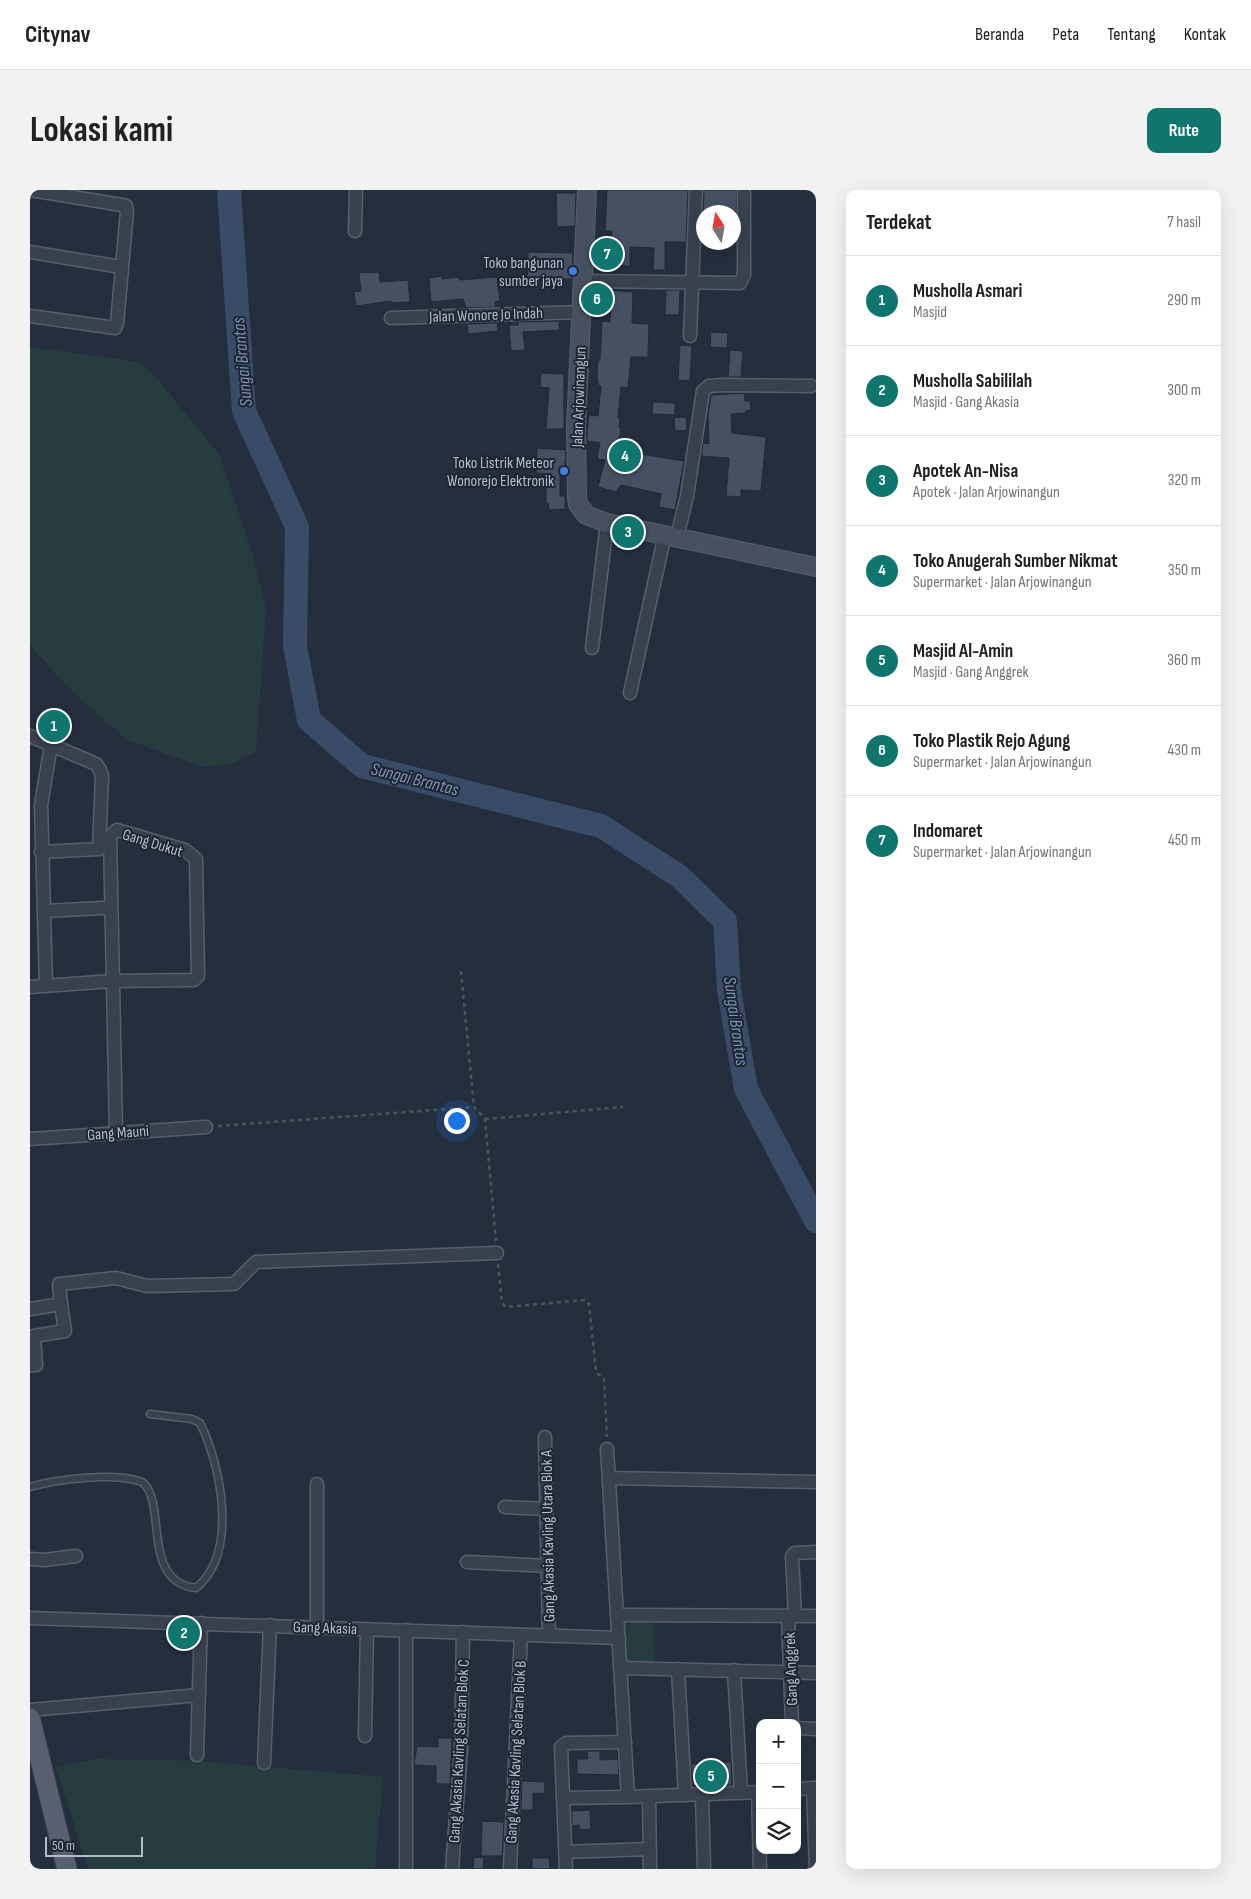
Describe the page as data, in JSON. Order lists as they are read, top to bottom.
{
  "streets": {
    "main road": ["Jalan Arjowinangun"],
    "street": [
      "Jalan Wonore Jo Indah",
      "Gang Dukut",
      "Gang Mauni",
      "Gang Akasia Kavling Utara Blok A",
      "Gang Akasia",
      "Gang Anggrek",
      "Gang Akasia Kavling Selatan Blok C",
      "Gang Akasia Kavling Selatan Blok B"
    ]
  },
  "crossings": [
    ["Jalan Wonore Jo Indah", "Jalan Arjowinangun"],
    ["Gang Akasia Kavling Utara Blok A", "Gang Akasia"],
    ["Gang Akasia", "Gang Akasia Kavling Selatan Blok C"],
    ["Gang Akasia", "Gang Akasia Kavling Selatan Blok B"]
  ],
  "water": ["Sungai Brantas"],
  "places": ["Toko bangunan sumber jaya", "Toko Listrik Meteor Wonorejo Elektronik"],
  "scale_bar": "50 m",
  "north": "top",
  "page": {
    "header": "Citynav",
    "nav": [
      "Beranda",
      "Peta",
      "Tentang",
      "Kontak"
    ],
    "buttons": "Rute",
    "title": "Lokasi kami",
    "heading": ["Terdekat", "7 hasil"],
    "pins": [
      "7",
      "6",
      "4",
      "3",
      "1",
      "2",
      "5"
    ],
    "list": [
      {
        "mark": "1",
        "name": "Musholla Asmari",
        "note": "Masjid",
        "value": "290 m"
      },
      {
        "mark": "2",
        "name": "Musholla Sabililah",
        "note": "Masjid · Gang Akasia",
        "value": "300 m"
      },
      {
        "mark": "3",
        "name": "Apotek An-Nisa",
        "note": "Apotek · Jalan Arjowinangun",
        "value": "320 m"
      },
      {
        "mark": "4",
        "name": "Toko Anugerah Sumber Nikmat",
        "note": "Supermarket · Jalan Arjowinangun",
        "value": "350 m"
      },
      {
        "mark": "5",
        "name": "Masjid Al-Amin",
        "note": "Masjid · Gang Anggrek",
        "value": "360 m"
      },
      {
        "mark": "6",
        "name": "Toko Plastik Rejo Agung",
        "note": "Supermarket · Jalan Arjowinangun",
        "value": "430 m"
      },
      {
        "mark": "7",
        "name": "Indomaret",
        "note": "Supermarket · Jalan Arjowinangun",
        "value": "450 m"
      }
    ],
    "map_buttons": ["+", "−"],
    "scale": "50 m"
  }
}
